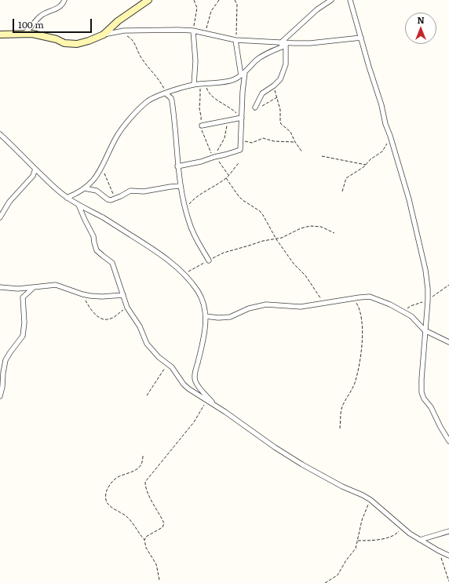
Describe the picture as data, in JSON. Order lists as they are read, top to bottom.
{
  "scale_bar": "100 m",
  "north": "top"
}
